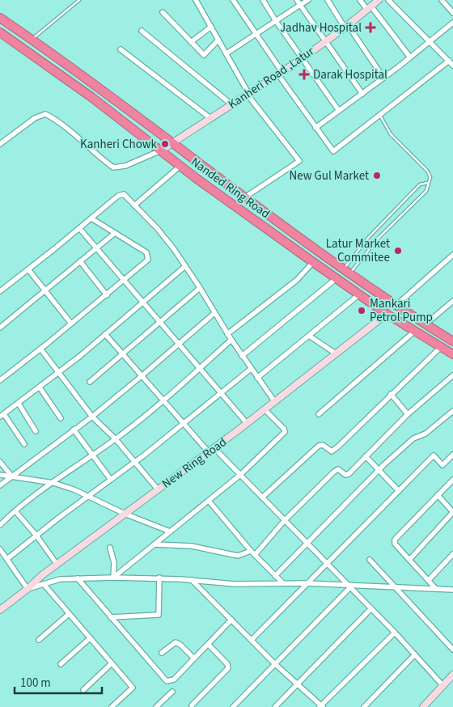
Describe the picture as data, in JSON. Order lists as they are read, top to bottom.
{
  "streets": {
    "highway": ["Nanded Ring Road"],
    "street": ["Kanheri Road ,Latur", "New Ring Road"]
  },
  "crossings": [
    ["Kanheri Road ,Latur", "Nanded Ring Road"],
    ["Nanded Ring Road", "New Ring Road"]
  ],
  "places": {
    "health": ["Jadhav Hospital", "Darak Hospital"],
    "other": [
      "Kanheri Chowk",
      "New Gul Market",
      "Latur Market Commitee",
      "Mankari Petrol Pump"
    ]
  },
  "scale_bar": "100 m"
}
